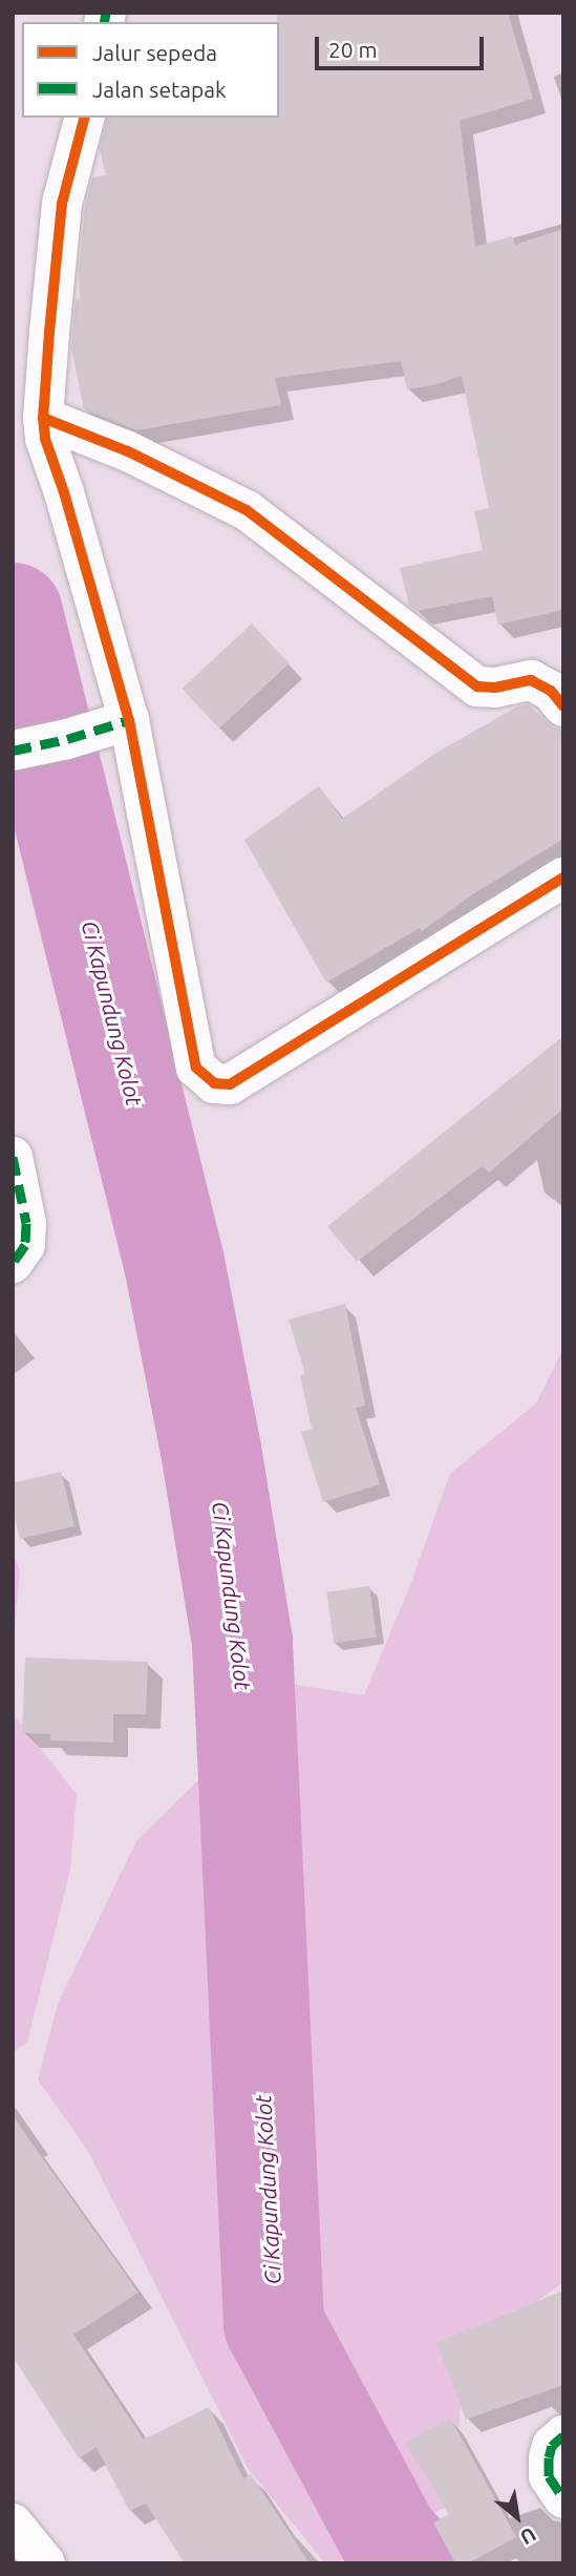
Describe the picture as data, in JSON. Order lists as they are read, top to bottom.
{
  "water": ["Ci Kapundung Kolot"],
  "legend": ["Jalur sepeda", "Jalan setapak"],
  "scale_bar": "20 m",
  "north": "bottom right"
}
